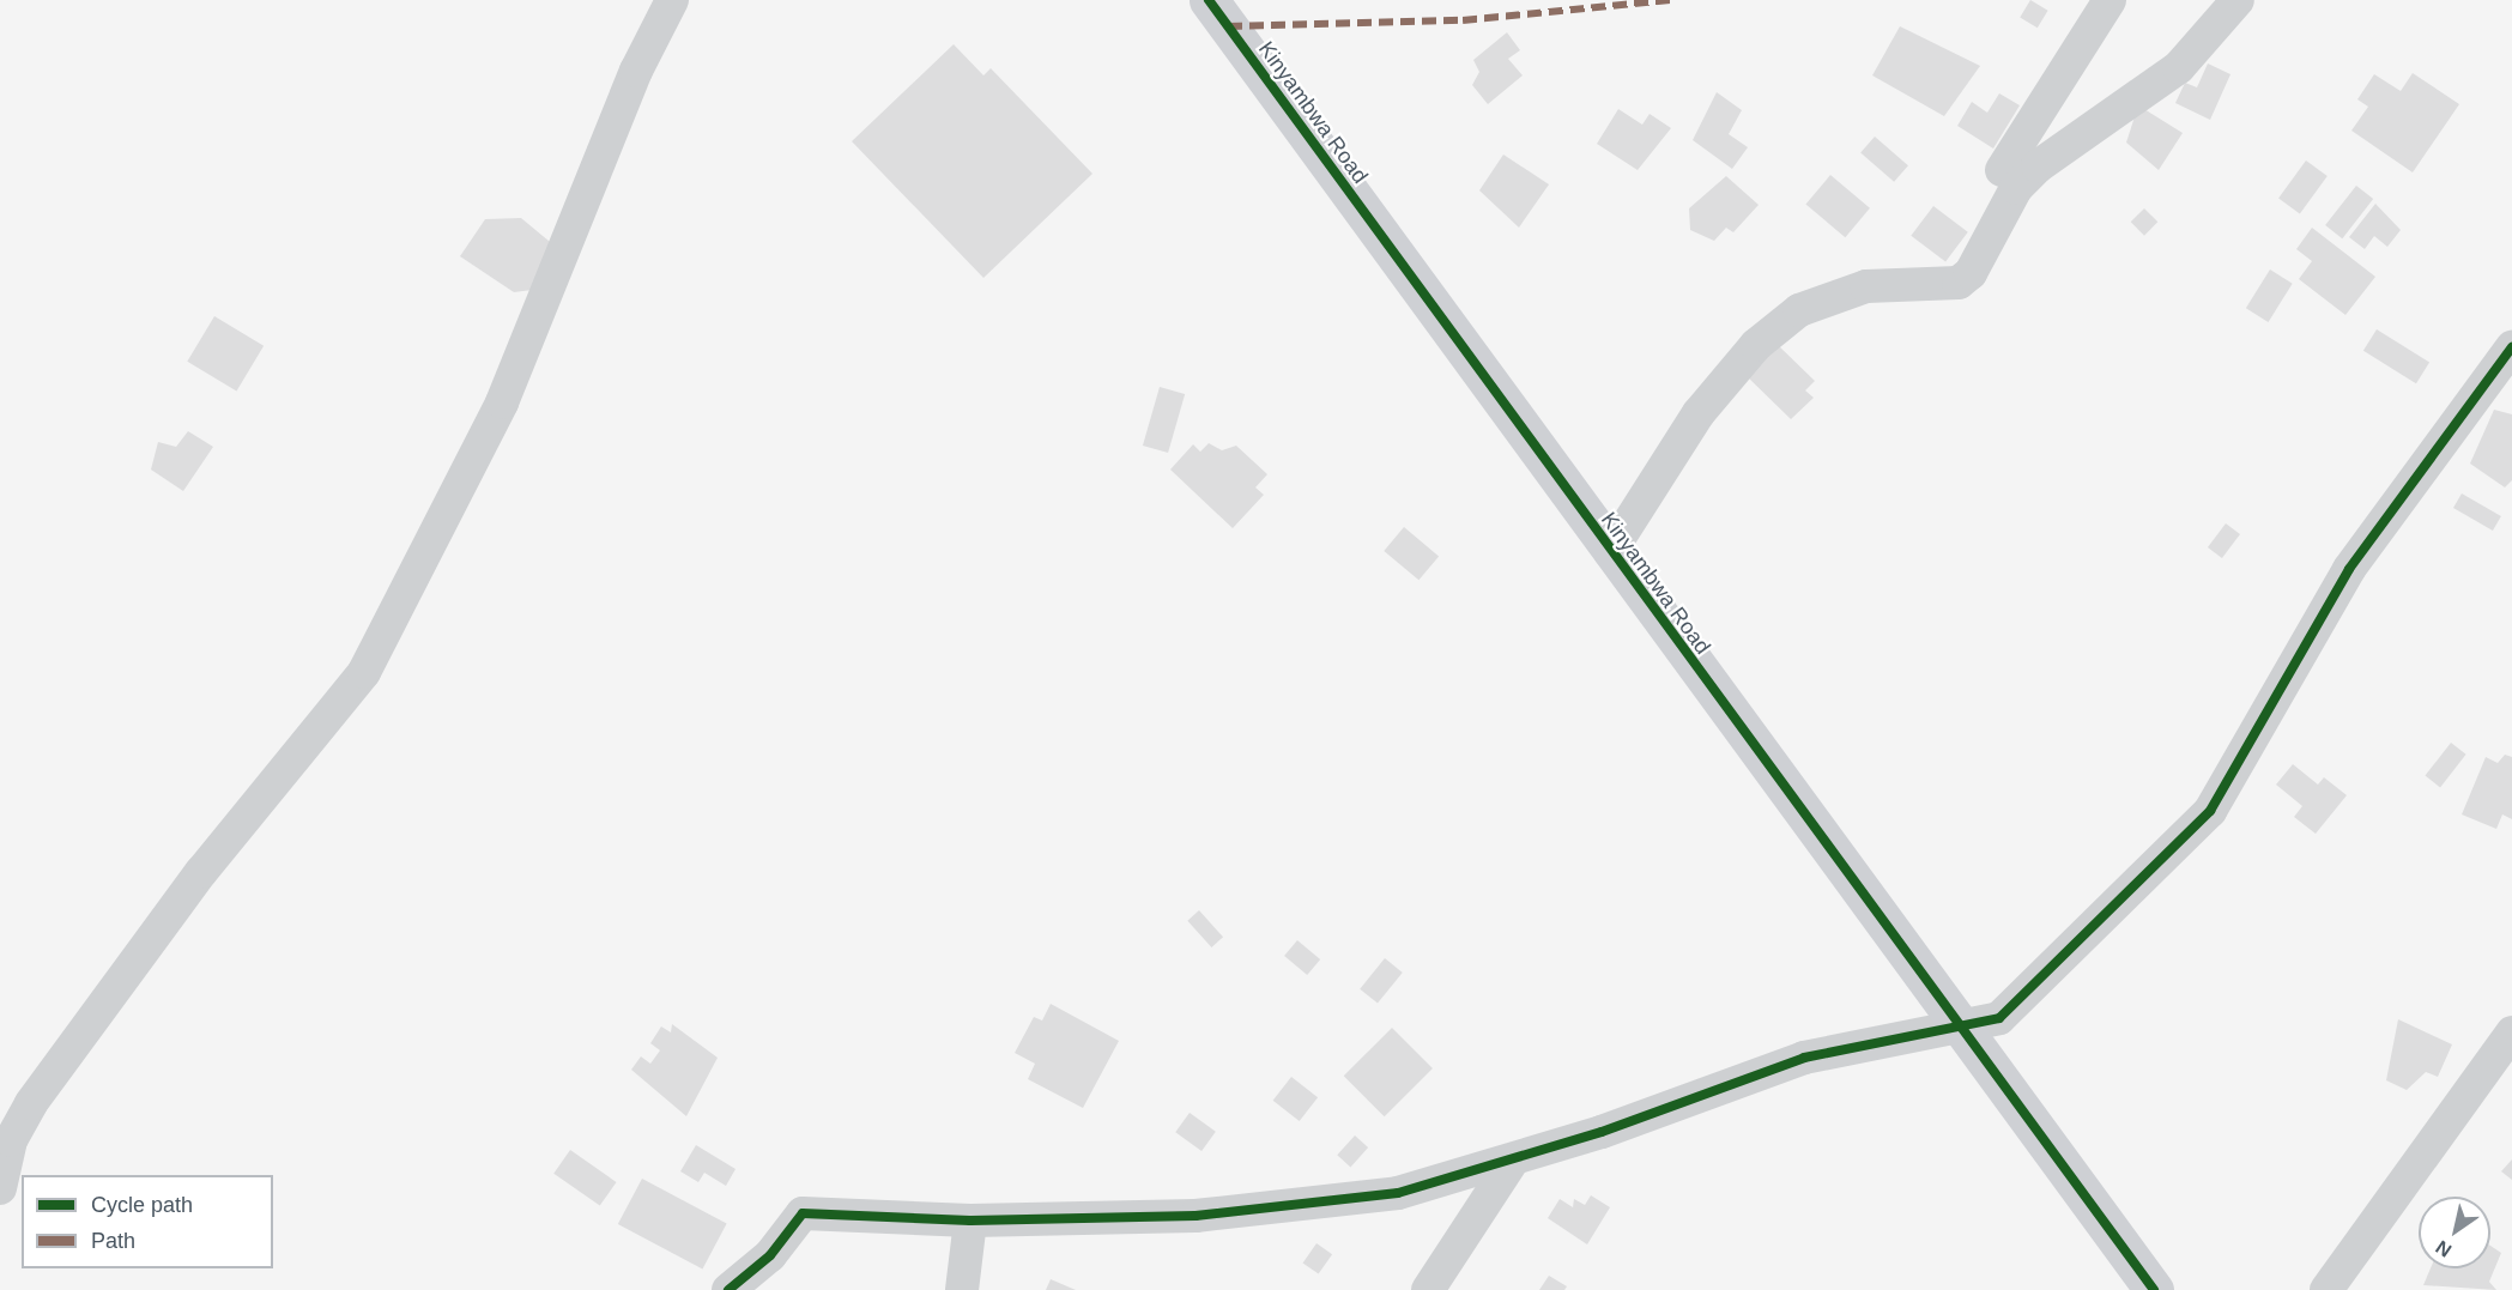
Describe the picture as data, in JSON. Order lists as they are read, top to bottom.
{
  "streets": {
    "street": ["Kinyambwa Road"]
  },
  "legend": ["Cycle path", "Path"],
  "north": "bottom left"
}
